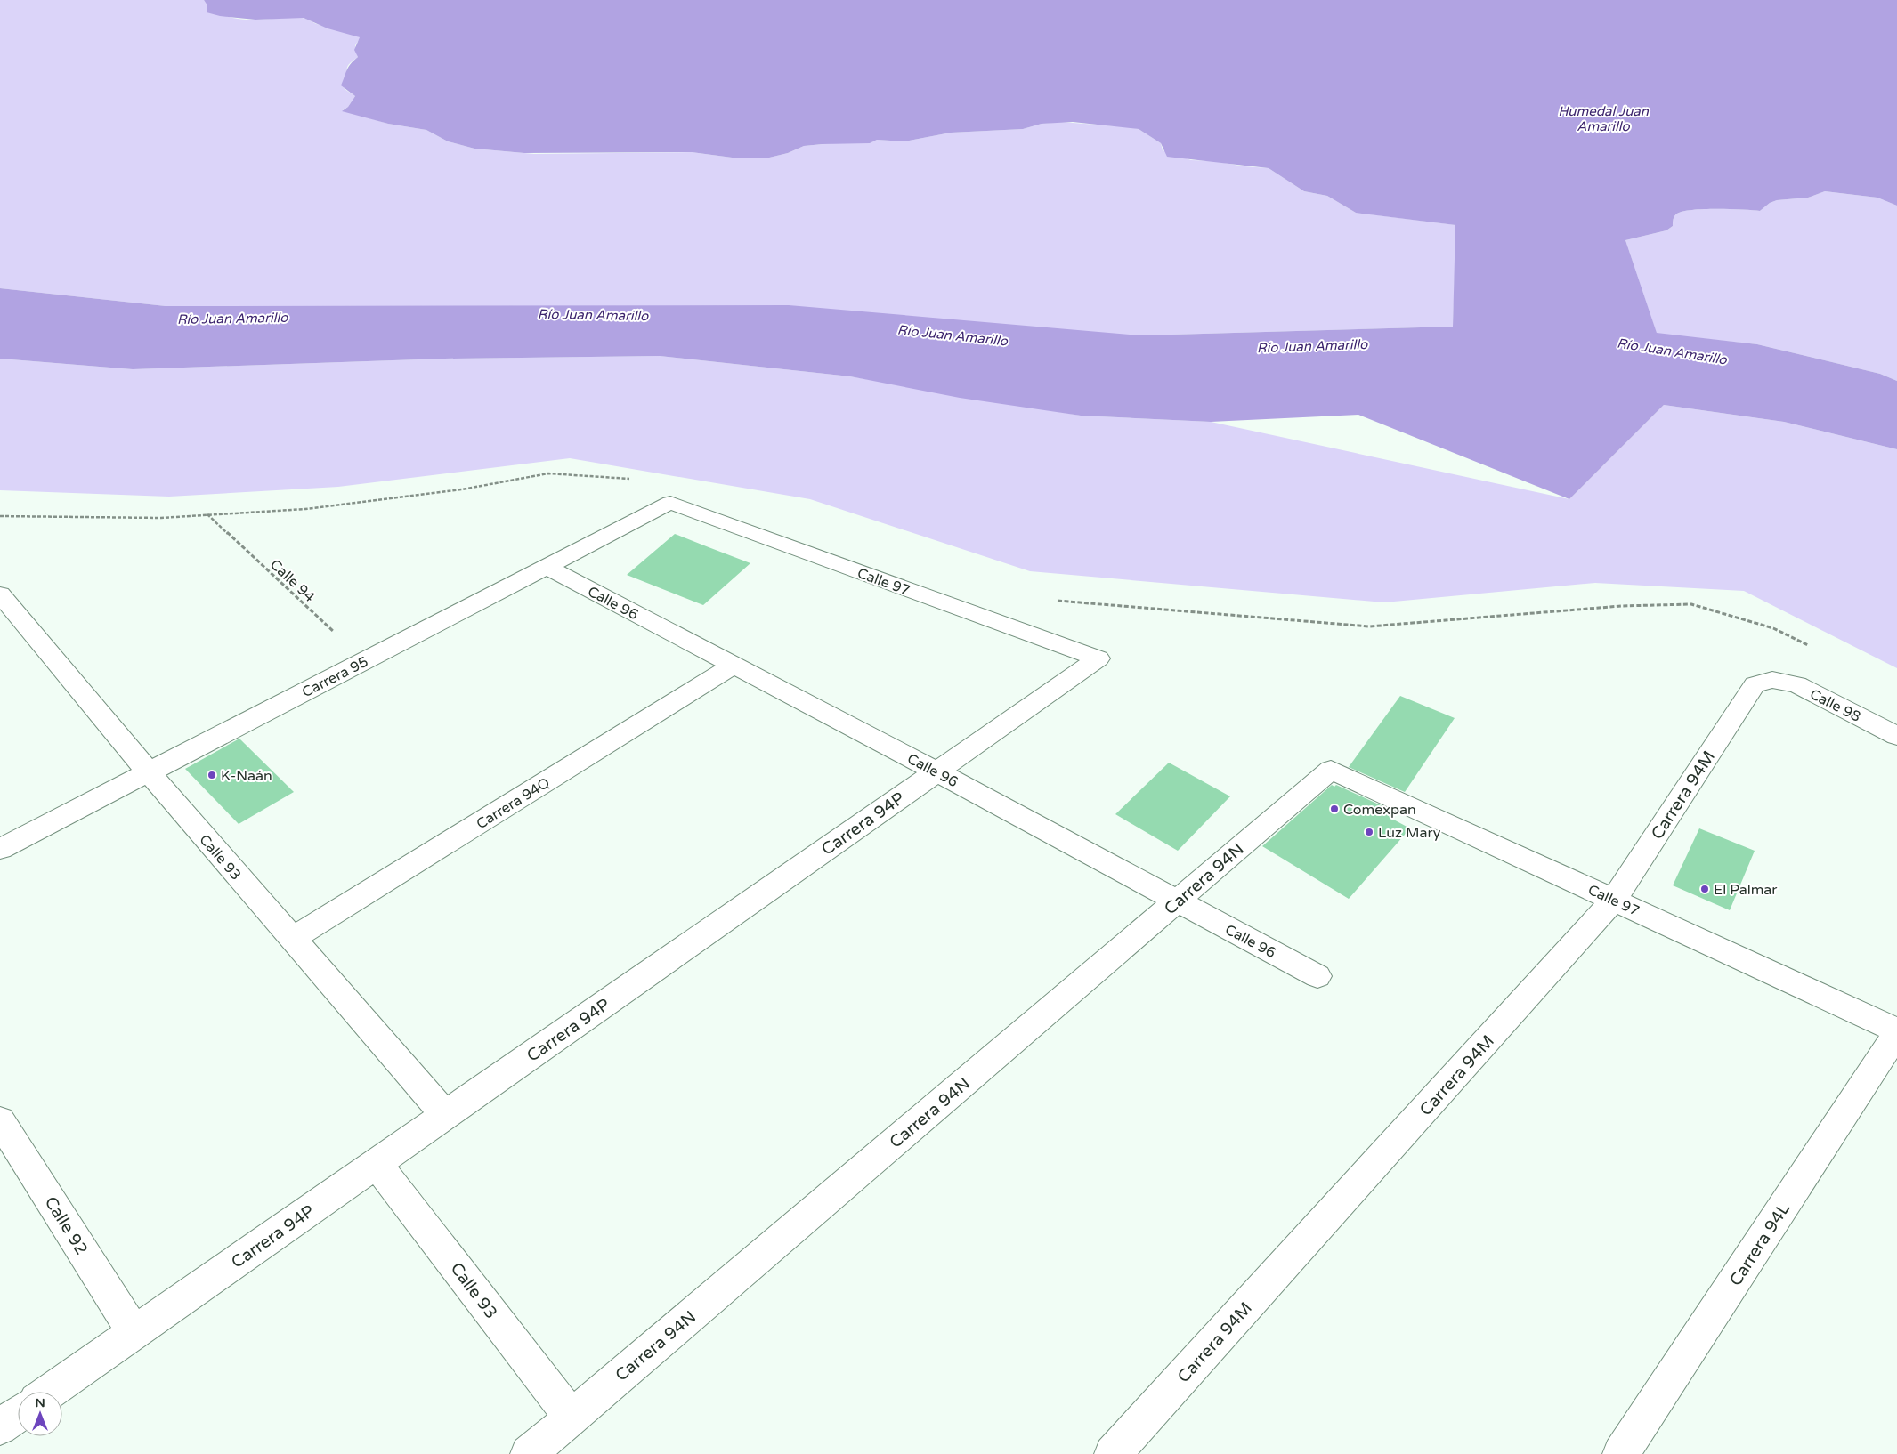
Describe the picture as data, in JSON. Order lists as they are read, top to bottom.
{
  "streets": {
    "street": [
      "Calle 97",
      "Calle 96",
      "Carrera 95",
      "Calle 98",
      "Carrera 94M",
      "Carrera 94Q",
      "Carrera 94P",
      "Calle 93",
      "Carrera 94N",
      "Calle 92",
      "Carrera 94L"
    ],
    "path": ["Calle 94"]
  },
  "crossings": [
    ["Calle 94", "Carrera 95"],
    ["Calle 97", "Carrera 95"],
    ["Calle 97", "Carrera 94M"],
    ["Calle 97", "Carrera 94P"],
    ["Calle 97", "Carrera 94N"],
    ["Calle 97", "Carrera 94L"],
    ["Calle 96", "Carrera 95"],
    ["Calle 96", "Carrera 94Q"],
    ["Calle 96", "Carrera 94P"],
    ["Calle 96", "Carrera 94N"],
    ["Carrera 95", "Calle 93"],
    ["Calle 98", "Carrera 94M"],
    ["Carrera 94Q", "Calle 93"],
    ["Carrera 94P", "Calle 93"],
    ["Carrera 94P", "Calle 92"],
    ["Calle 93", "Carrera 94N"]
  ],
  "water": ["Humedal Juan Amarillo", "Río Juan Amarillo"],
  "places": [
    "K-Naán",
    "Comexpan",
    "Luz Mary",
    "El Palmar"
  ],
  "north": "top"
}
